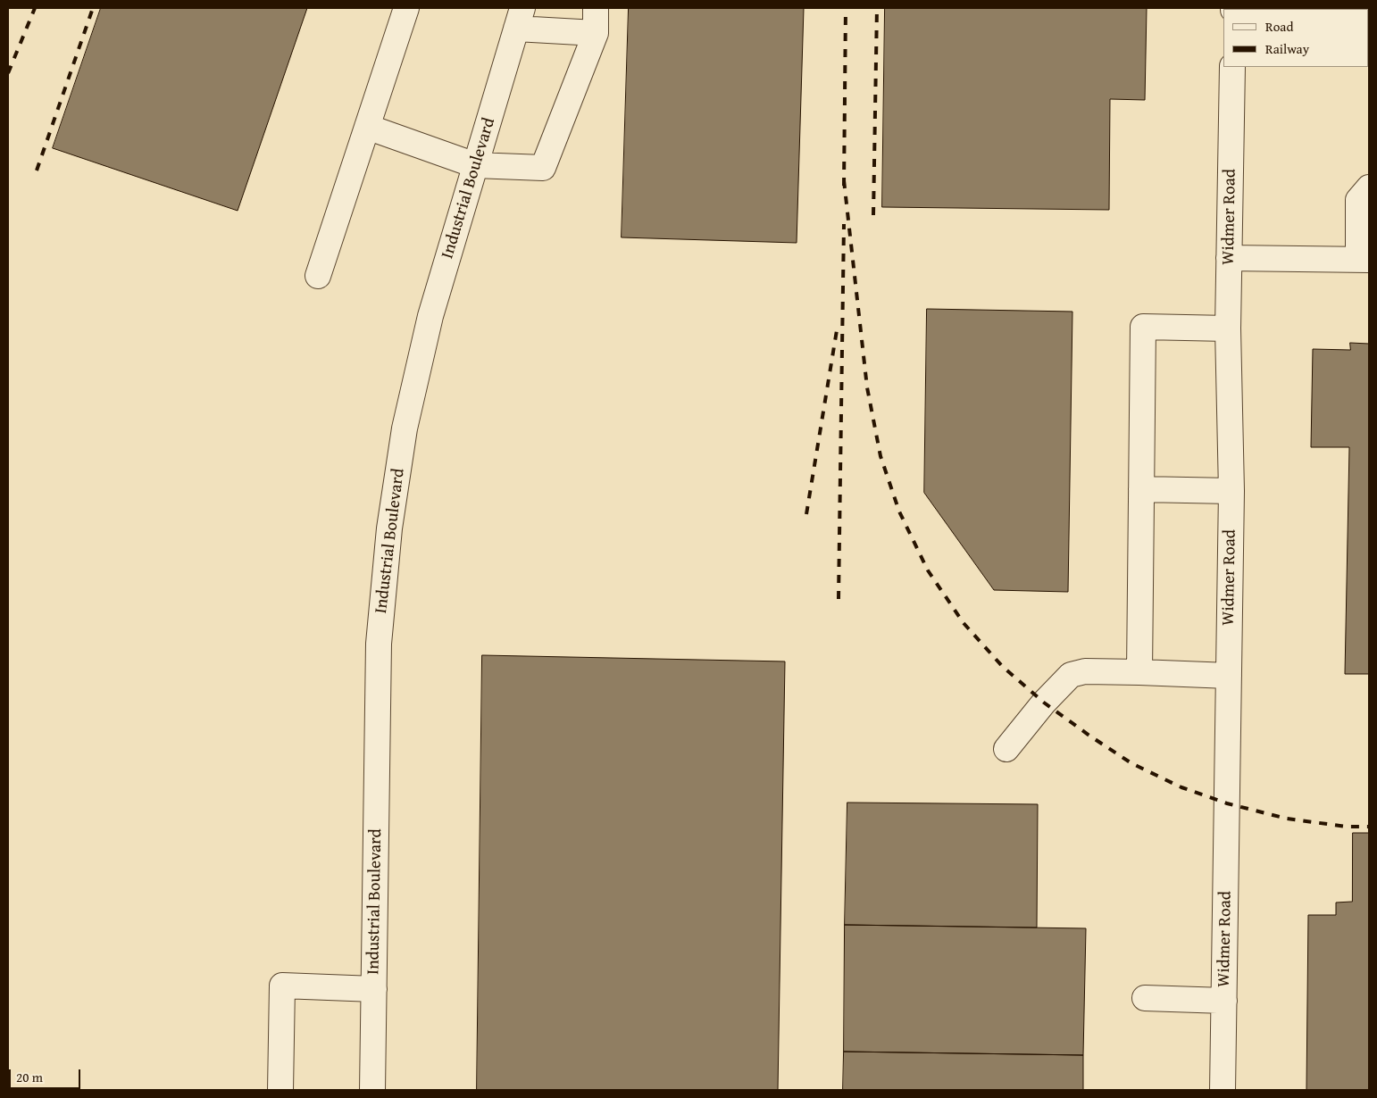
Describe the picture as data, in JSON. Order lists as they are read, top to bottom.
{
  "streets": {
    "street": ["Industrial Boulevard", "Widmer Road"]
  },
  "legend": ["Road", "Railway"],
  "scale_bar": "20 m"
}
